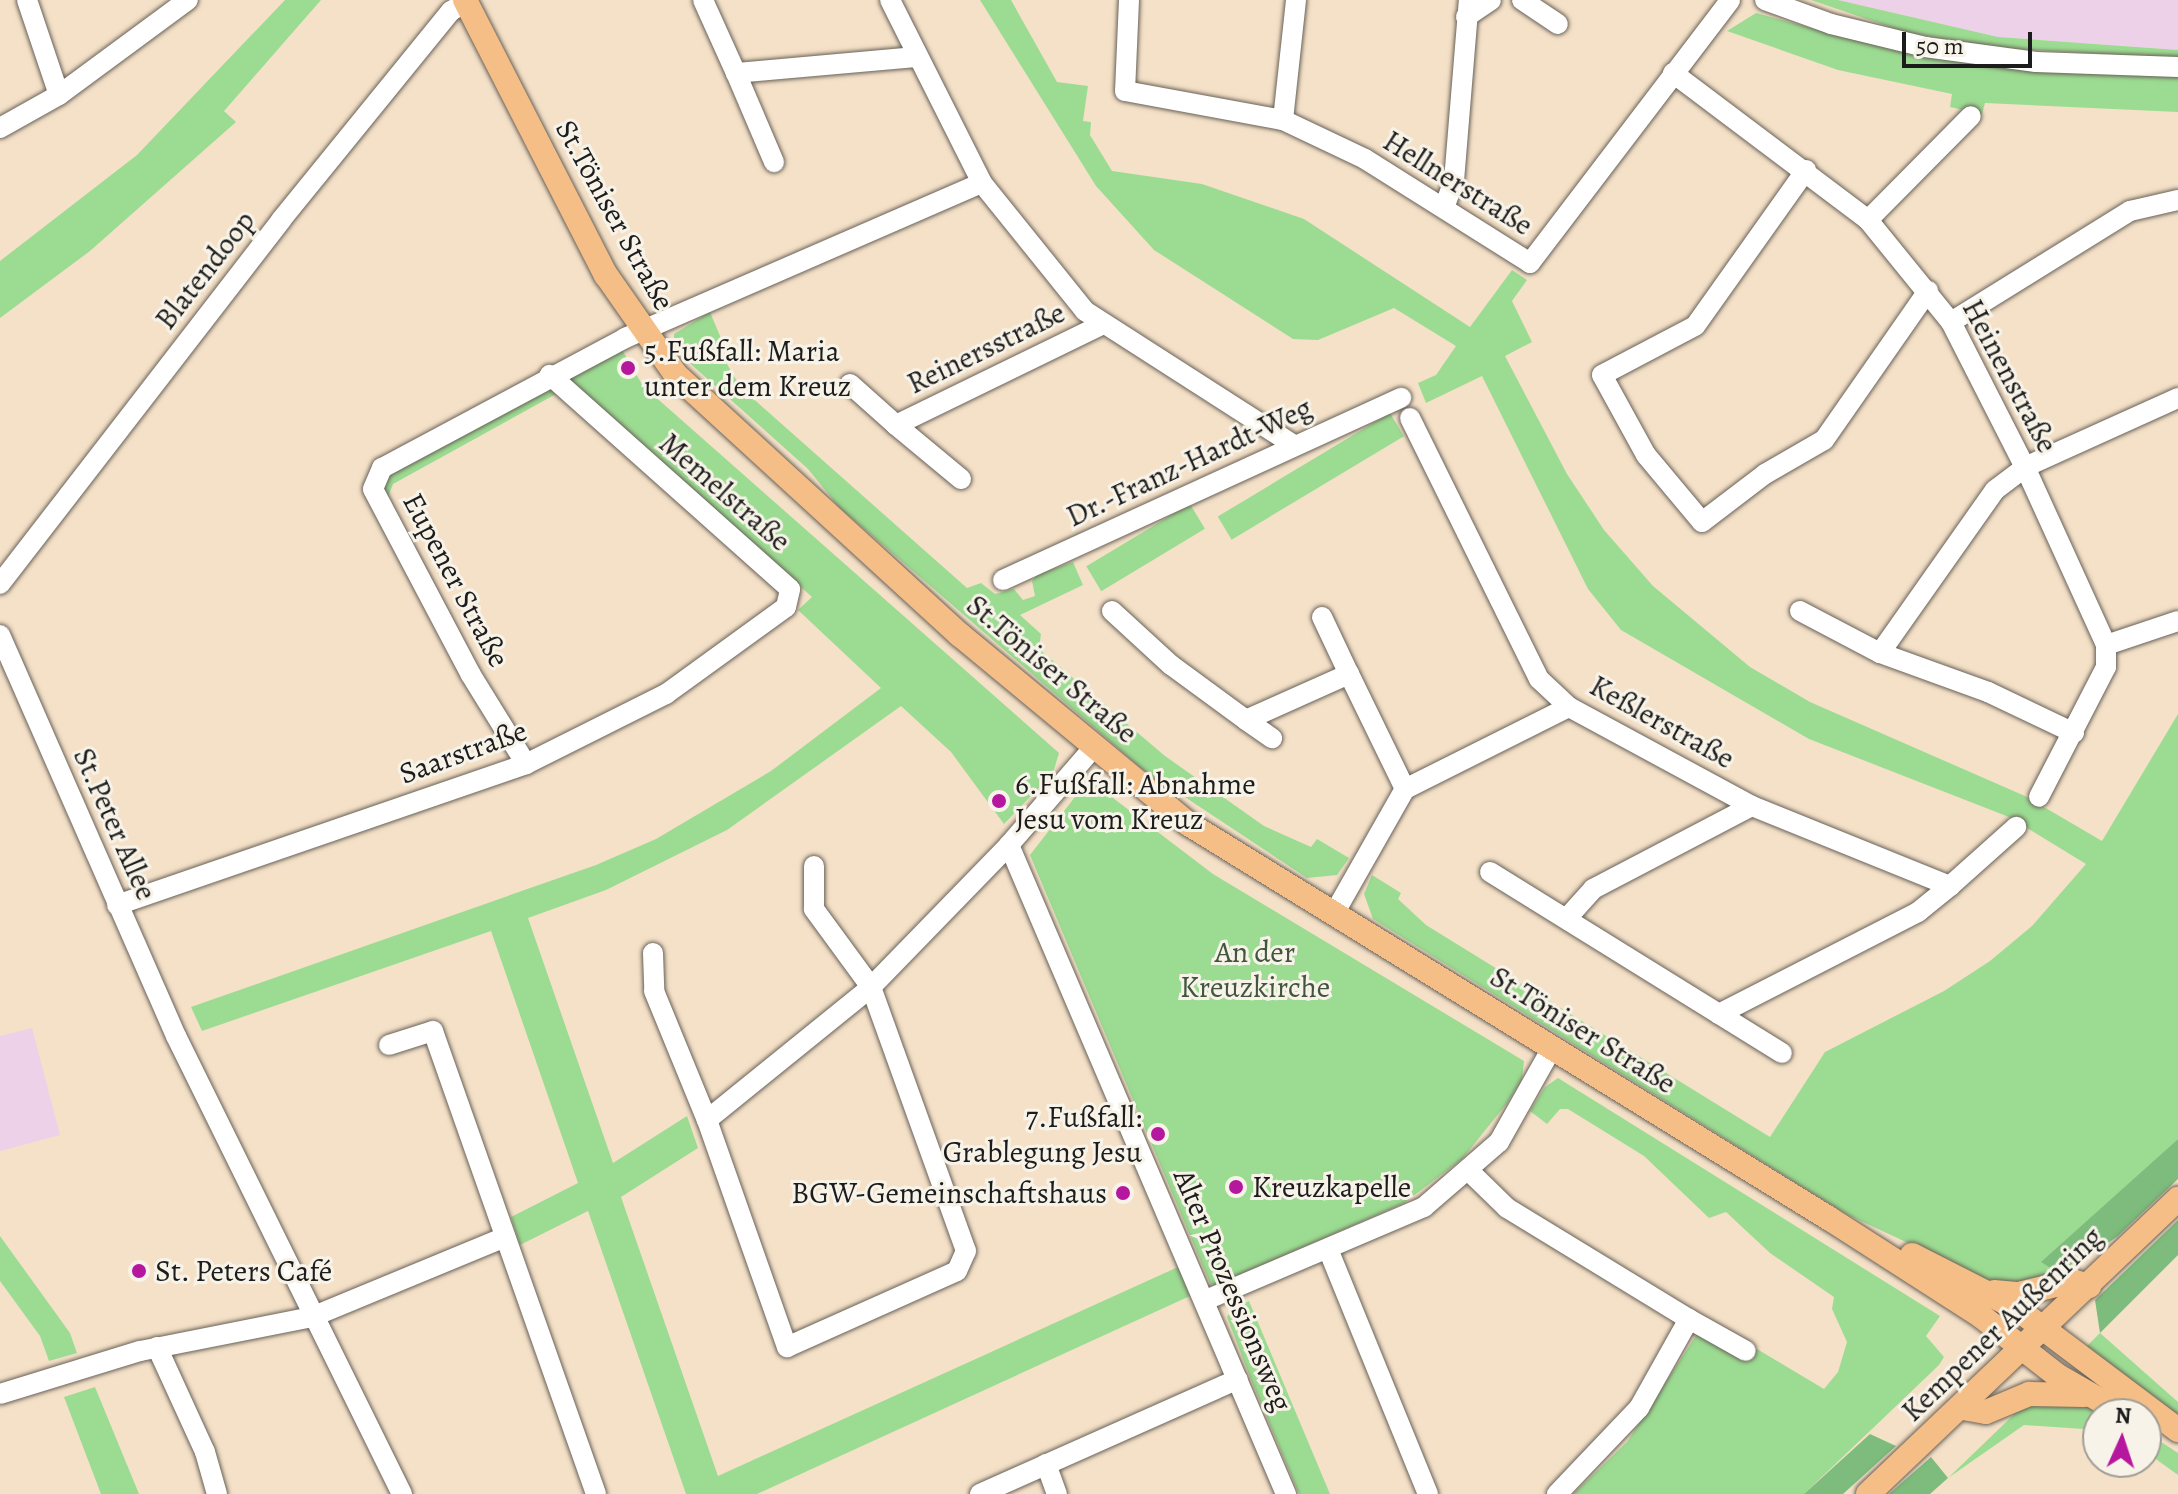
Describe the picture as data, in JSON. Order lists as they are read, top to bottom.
{
  "streets": {
    "main road": ["St.Töniser Straße", "Kempener Außenring"],
    "street": [
      "Hellnerstraße",
      "Blatendoop",
      "Reinersstraße",
      "Heinenstraße",
      "Dr.-Franz-Hardt-Weg",
      "Memelstraße",
      "Eupener Straße",
      "Keßlerstraße",
      "Saarstraße",
      "St.Peter Allee",
      "Alter Prozessionsweg"
    ]
  },
  "crossings": [
    ["Hellnerstraße", "Heinenstraße"],
    ["St.Töniser Straße", "Blatendoop"],
    ["St.Töniser Straße", "Eupener Straße"],
    ["St.Töniser Straße", "Kempener Außenring"],
    ["Memelstraße", "Eupener Straße"],
    ["Memelstraße", "Saarstraße"],
    ["Eupener Straße", "Saarstraße"],
    ["Saarstraße", "St.Peter Allee"]
  ],
  "parks": ["An der Kreuzkirche"],
  "places": [
    "5.Fußfall: Maria unter dem Kreuz",
    "6.Fußfall: Abnahme Jesu vom Kreuz",
    "7.Fußfall: Grablegung Jesu",
    "Kreuzkapelle",
    "BGW-Gemeinschaftshaus",
    "St. Peters Café"
  ],
  "scale_bar": "50 m",
  "north": "top"
}
